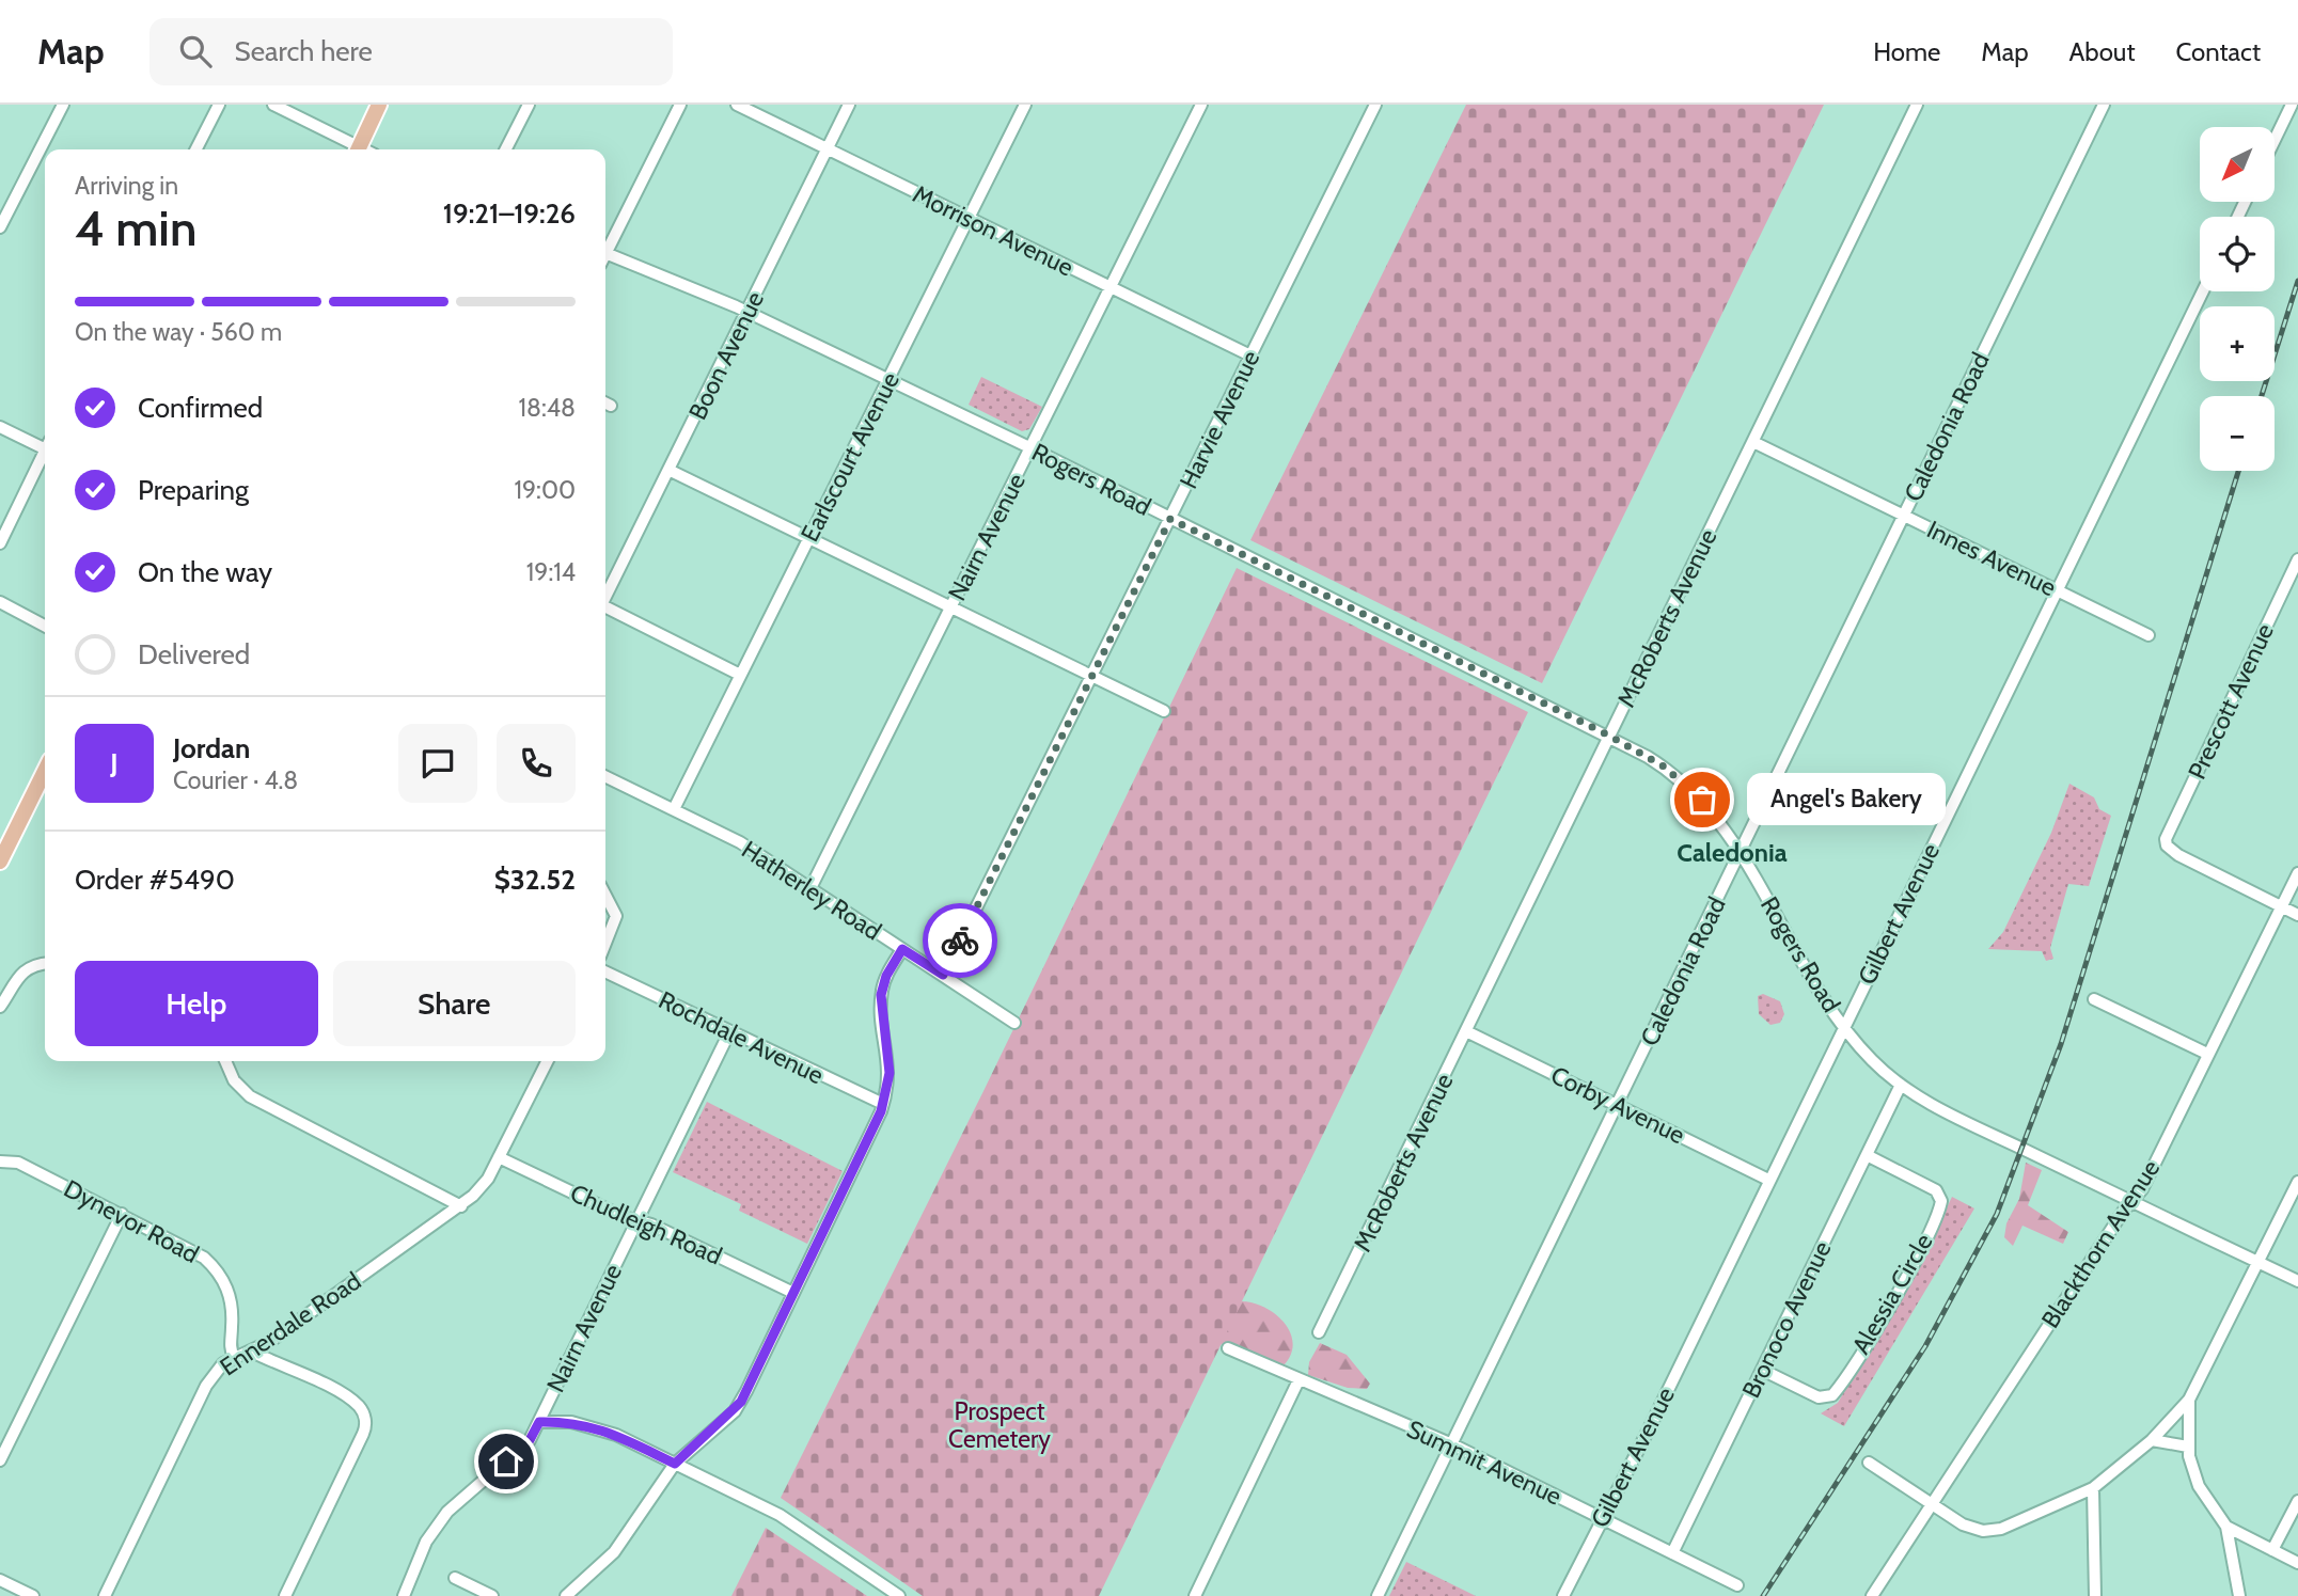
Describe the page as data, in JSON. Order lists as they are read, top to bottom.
{
  "streets": {
    "street": [
      "Morrison Avenue",
      "Boon Avenue",
      "Harvie Avenue",
      "Caledonia Road",
      "Earlscourt Avenue",
      "Rogers Road",
      "Nairn Avenue",
      "Innes Avenue",
      "McRoberts Avenue",
      "Prescott Avenue",
      "Hatherley Road",
      "Gilbert Avenue",
      "Rochdale Avenue",
      "Corby Avenue",
      "Dynevor Road",
      "Chudleigh Road",
      "Blackthorn Avenue",
      "Alessia Circle",
      "Bronoco Avenue",
      "Ennerdale Road",
      "Summit Avenue"
    ]
  },
  "crossings": [
    ["Morrison Avenue", "Boon Avenue"],
    ["Morrison Avenue", "Harvie Avenue"],
    ["Morrison Avenue", "Earlscourt Avenue"],
    ["Morrison Avenue", "Nairn Avenue"],
    ["Boon Avenue", "Rogers Road"],
    ["Harvie Avenue", "Rogers Road"],
    ["Harvie Avenue", "Hatherley Road"],
    ["Caledonia Road", "Rogers Road"],
    ["Caledonia Road", "Innes Avenue"],
    ["Caledonia Road", "Corby Avenue"],
    ["Caledonia Road", "Summit Avenue"],
    ["Earlscourt Avenue", "Rogers Road"],
    ["Earlscourt Avenue", "Hatherley Road"],
    ["Rogers Road", "Nairn Avenue"],
    ["Rogers Road", "McRoberts Avenue"],
    ["Rogers Road", "Gilbert Avenue"],
    ["Rogers Road", "Blackthorn Avenue"],
    ["Rogers Road", "Bronoco Avenue"],
    ["Nairn Avenue", "Hatherley Road"],
    ["Nairn Avenue", "Rochdale Avenue"],
    ["Nairn Avenue", "Chudleigh Road"],
    ["Innes Avenue", "McRoberts Avenue"],
    ["Innes Avenue", "Gilbert Avenue"],
    ["McRoberts Avenue", "Corby Avenue"],
    ["Prescott Avenue", "Blackthorn Avenue"],
    ["Gilbert Avenue", "Corby Avenue"],
    ["Gilbert Avenue", "Summit Avenue"],
    ["Dynevor Road", "Ennerdale Road"],
    ["Chudleigh Road", "Ennerdale Road"],
    ["Alessia Circle", "Bronoco Avenue"],
    ["Bronoco Avenue", "Summit Avenue"]
  ],
  "districts": ["Caledonia"],
  "parks": ["Prospect Cemetery"],
  "places": ["Angel's Bakery"],
  "north": "bottom left",
  "page": {
    "header": "Map",
    "search": "Search here",
    "nav": [
      "Home",
      "Map",
      "About",
      "Contact"
    ],
    "map_buttons": ["+", "−"],
    "heading": ["4 min", "Arriving in", "19:21–19:26"],
    "panel": [
      "Jordan",
      "Courier · 4.8",
      "Order #5490",
      "$32.52"
    ],
    "bar": "On the way · 560 m",
    "list": [
      ["Confirmed", "18:48"],
      ["Preparing", "19:00"],
      ["On the way", "19:14"],
      "Delivered"
    ],
    "round": "J",
    "bubble": "Angel's Bakery",
    "buttons": ["Help", "Share"]
  }
}
